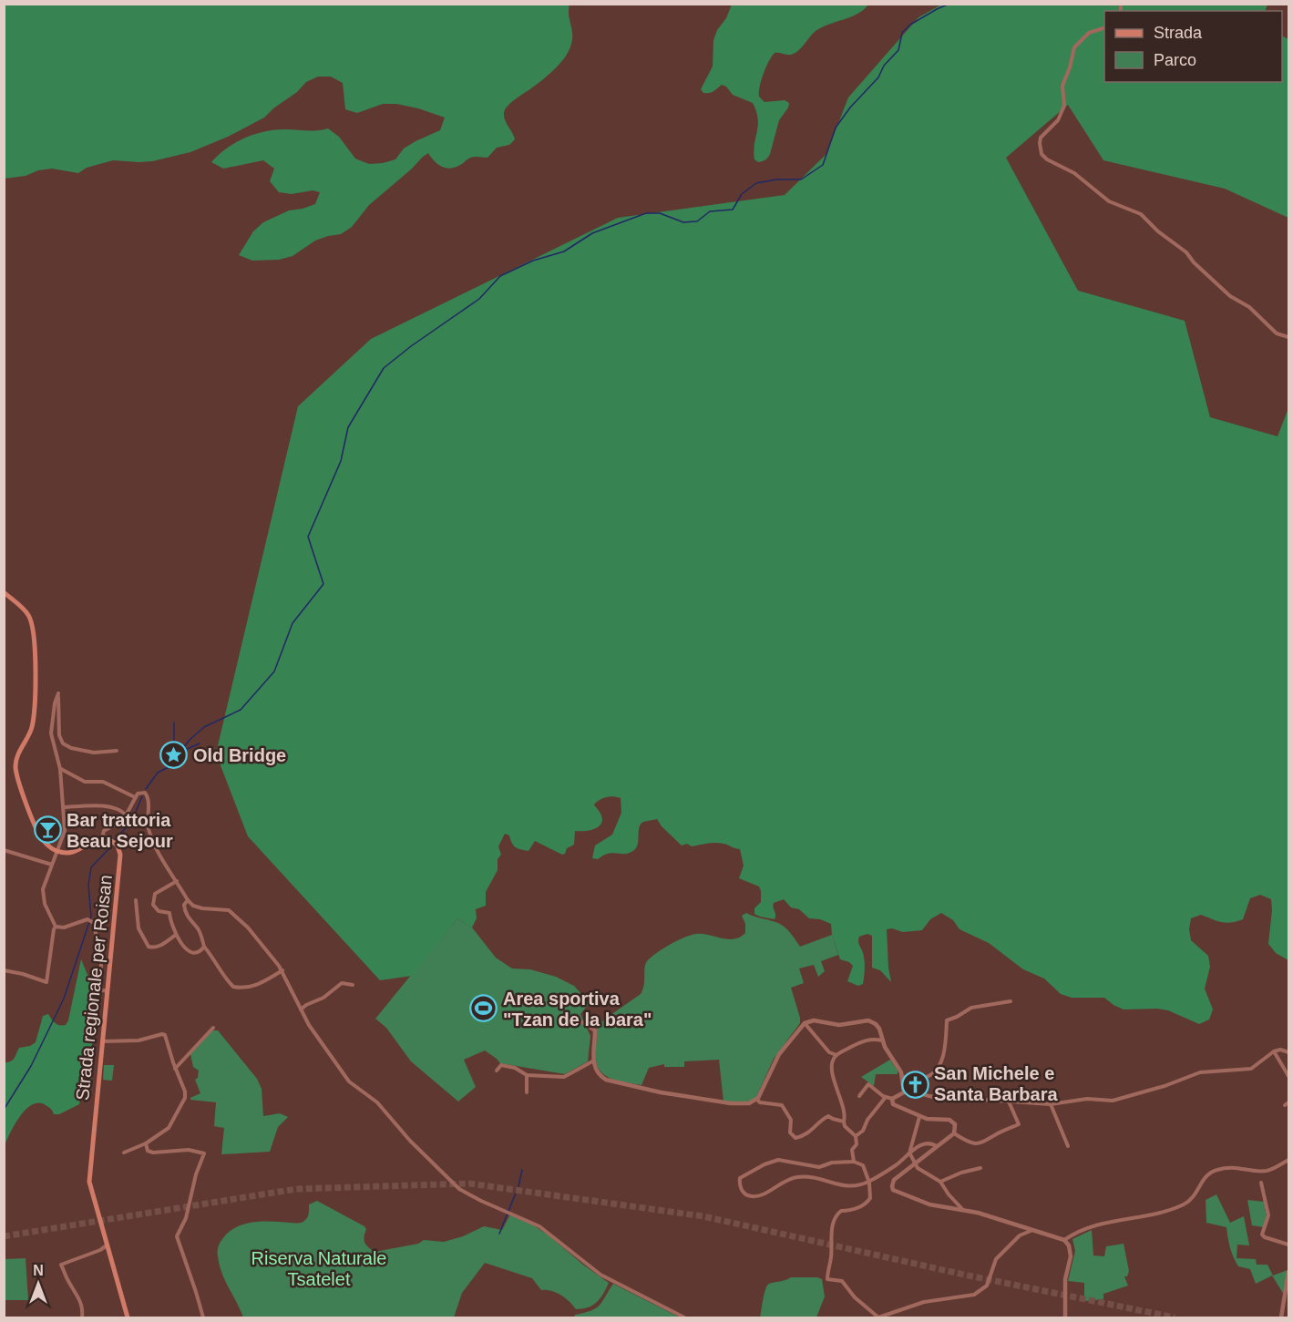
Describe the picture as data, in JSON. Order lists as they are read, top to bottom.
{
  "streets": {
    "main road": ["Strada regionale per Roisan"]
  },
  "parks": ["Riserva Naturale Tsatelet"],
  "places": {
    "place": ["Old Bridge"],
    "bar": ["Bar trattoria Beau Sejour"],
    "sports": ["Area sportiva \"Tzan de la bara\""],
    "church": ["San Michele e Santa Barbara"]
  },
  "legend": ["Strada", "Parco"],
  "north": "top"
}
